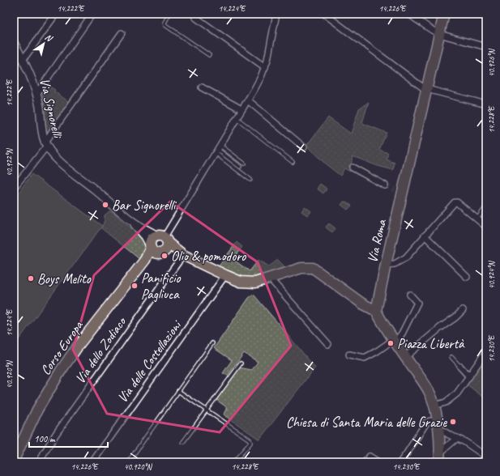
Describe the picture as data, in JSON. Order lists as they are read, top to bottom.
{
  "streets": {
    "main road": ["Via Roma", "Corso Europa"],
    "street": ["Via Signorelli", "Via dello Zodiaco", "Via delle Costellazioni"]
  },
  "crossings": [
    ["Via Signorelli", "Corso Europa"]
  ],
  "places": [
    "Bar Signorelli",
    "Olio & pomodoro",
    "Boys Melito",
    "Panificio Pagliuca",
    "Piazza Libertà",
    "Chiesa di Santa Maria delle Grazie"
  ],
  "scale_bar": "100 m",
  "north": "top right",
  "coordinates": [
    "14.222°E",
    "14.224°E",
    "14.226°E",
    "40.926°N",
    "14.228°E",
    "40.922°N",
    "40.924°N",
    "14.230°E",
    "40.920°N"
  ]
}
